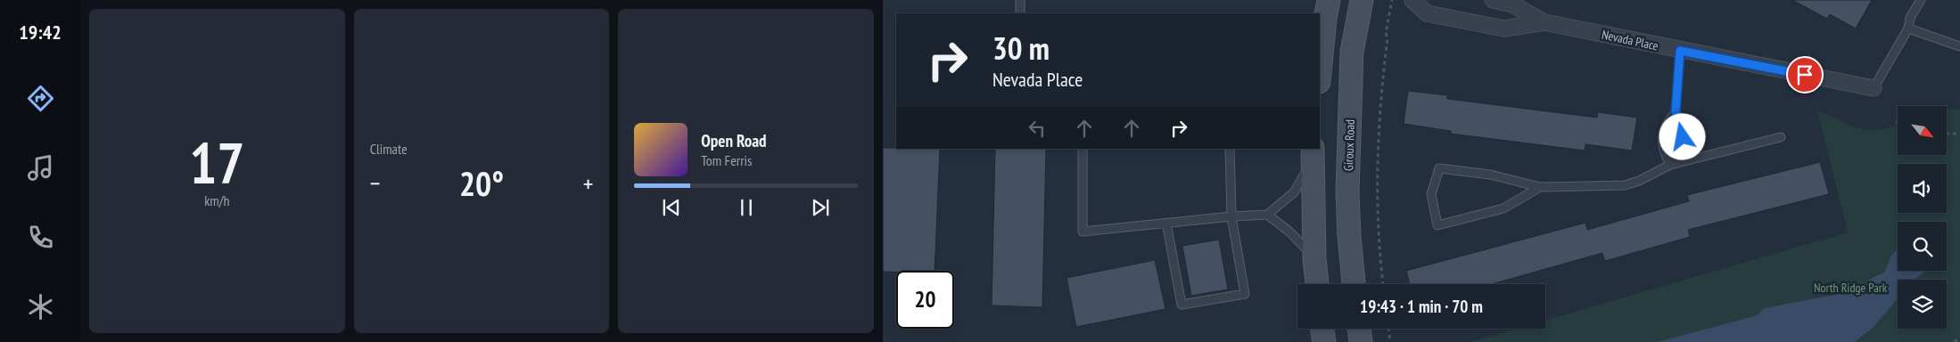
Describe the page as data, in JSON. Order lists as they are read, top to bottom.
{
  "streets": {
    "main road": ["Giroux Road"],
    "street": ["Nevada Place"]
  },
  "parks": ["North Ridge Park"],
  "north": "bottom right",
  "page": {
    "tabs": "19:42",
    "tile": [
      ["17", "km/h"],
      "Climate"
    ],
    "turn": ["30 m", "Nevada Place"],
    "song": ["Open Road", "Tom Ferris"],
    "heat": ["−", "20°", "+"],
    "limit": "20",
    "trip": "19:43 · 1 min · 70 m"
  }
}
